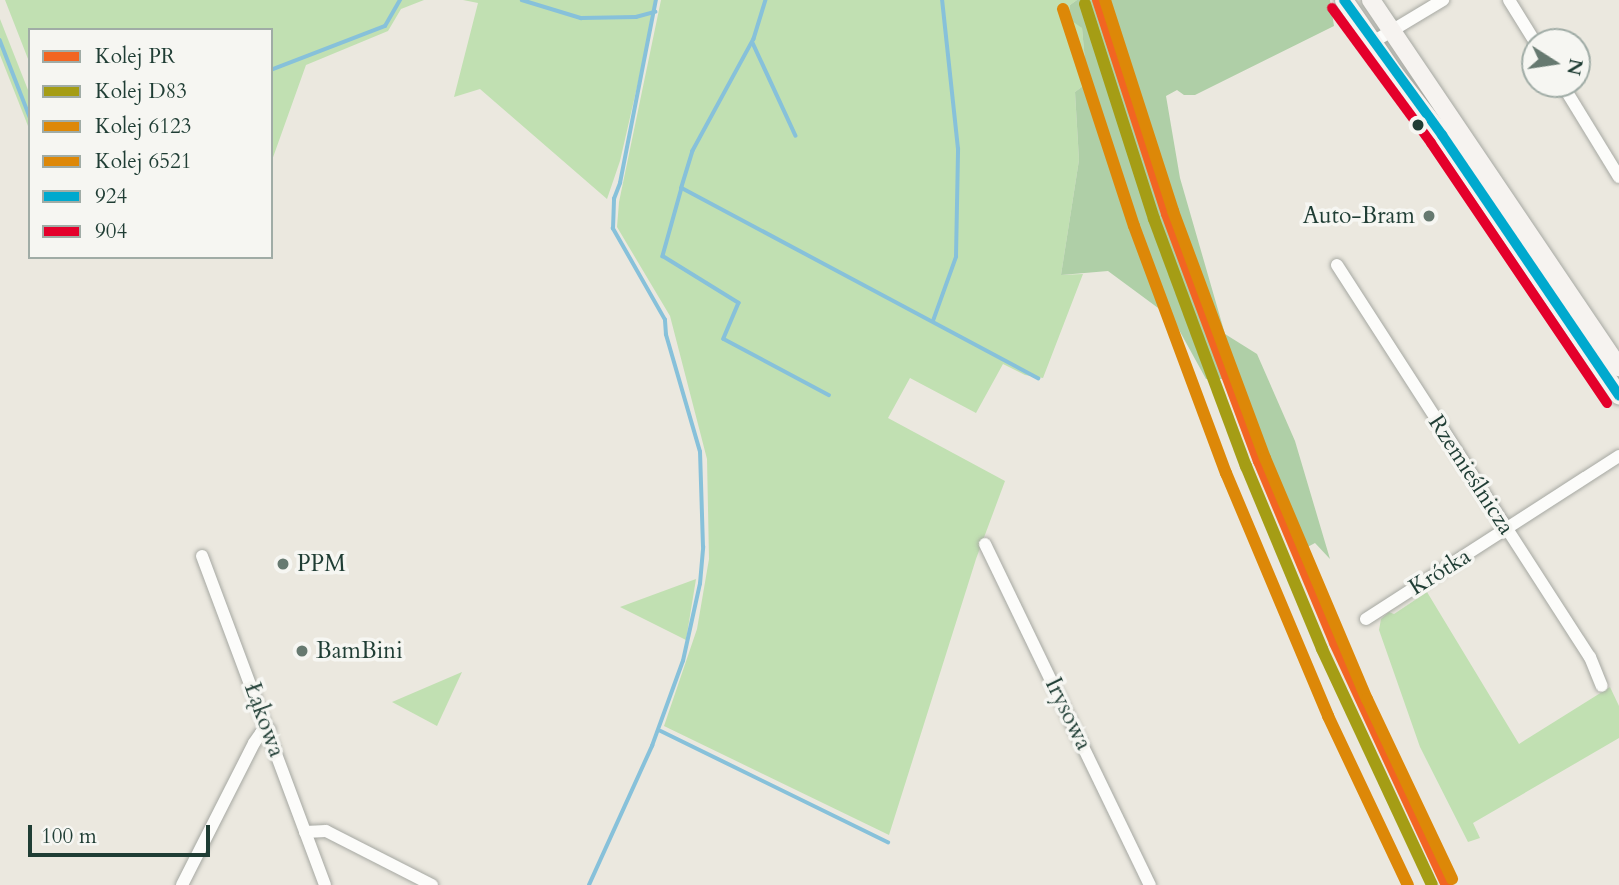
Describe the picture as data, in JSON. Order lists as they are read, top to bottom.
{
  "streets": {
    "street": [
      "Rzemieślnicza",
      "Krótka",
      "Irysowa",
      "Łąkowa"
    ]
  },
  "crossings": [
    ["Rzemieślnicza", "Krótka"]
  ],
  "places": ["Auto-Bram", "PPM", "BamBini"],
  "lines": [
    "rail line PR",
    "rail line 6123",
    "transit line 924",
    "rail line D83",
    "transit line 904",
    "rail line 6521"
  ],
  "legend": [
    "Kolej PR",
    "Kolej D83",
    "Kolej 6123",
    "Kolej 6521",
    "924",
    "904"
  ],
  "scale_bar": "100 m",
  "north": "right"
}
